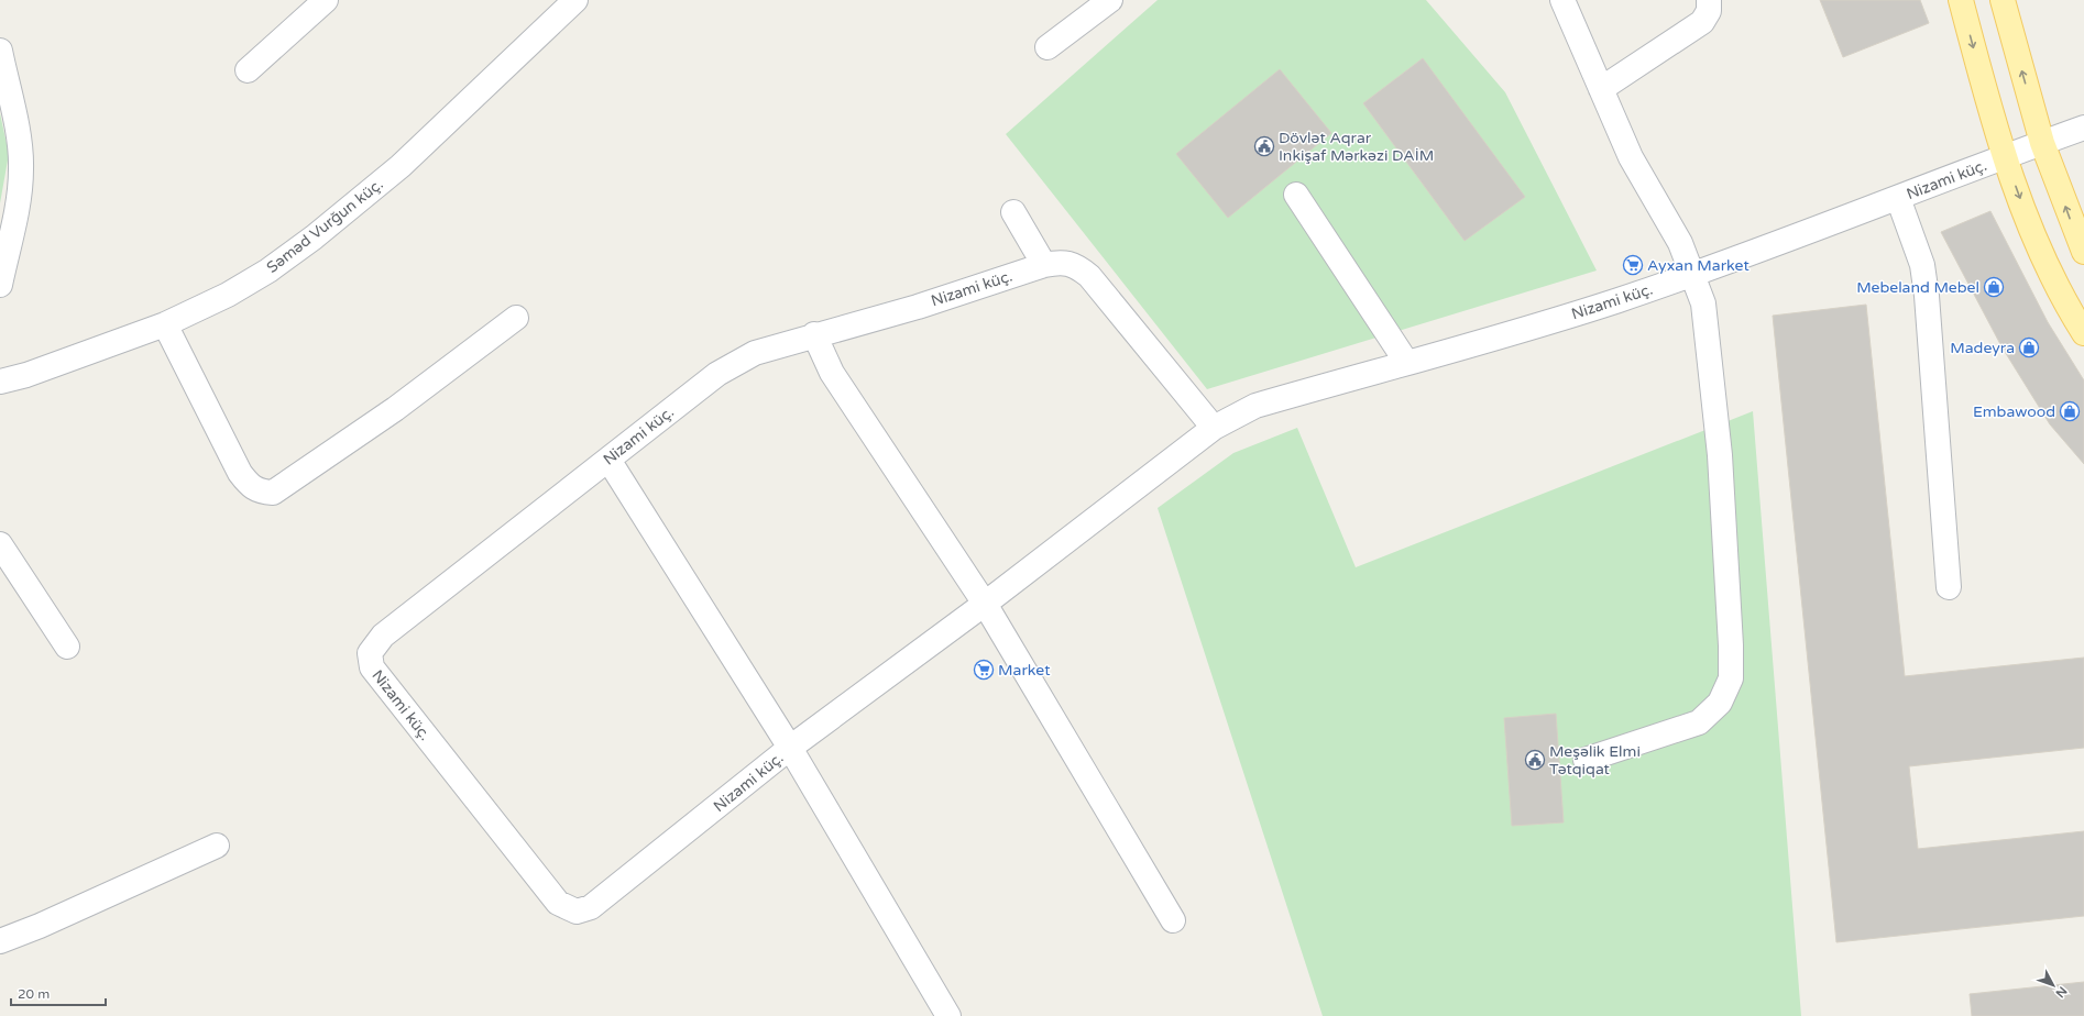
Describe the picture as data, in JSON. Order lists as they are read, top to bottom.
{
  "streets": {
    "street": ["Nizami küç.", "Səməd Vurğun küç."]
  },
  "places": {
    "public building": ["Dövlət Aqrar Inkişaf Mərkəzi DAİM", "Meşəlik Elmi Tətqiqat"],
    "supermarket": ["Ayxan Market", "Market"],
    "shop": ["Mebeland Mebel", "Madeyra", "Embawood"]
  },
  "scale_bar": "20 m",
  "north": "bottom right"
}
